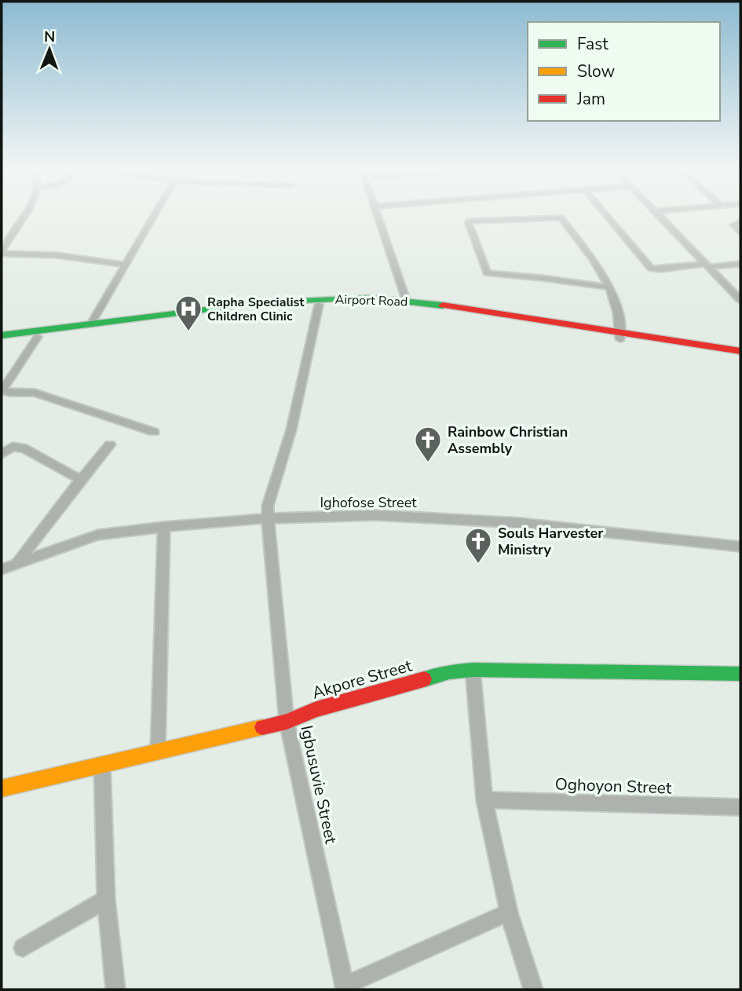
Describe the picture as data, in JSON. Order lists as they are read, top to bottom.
{
  "streets": {
    "main road": ["Airport Road", "Akpore Street"],
    "street": ["Ighofose Street", "Igbusuvie Street", "Oghoyon Street"]
  },
  "crossings": [
    ["Airport Road", "Igbusuvie Street"],
    ["Ighofose Street", "Igbusuvie Street"],
    ["Akpore Street", "Igbusuvie Street"]
  ],
  "places": {
    "hospital": ["Rapha Specialist Children Clinic"],
    "church": ["Rainbow Christian Assembly", "Souls Harvester Ministry"]
  },
  "legend": ["Fast", "Slow", "Jam"],
  "north": "top"
}
